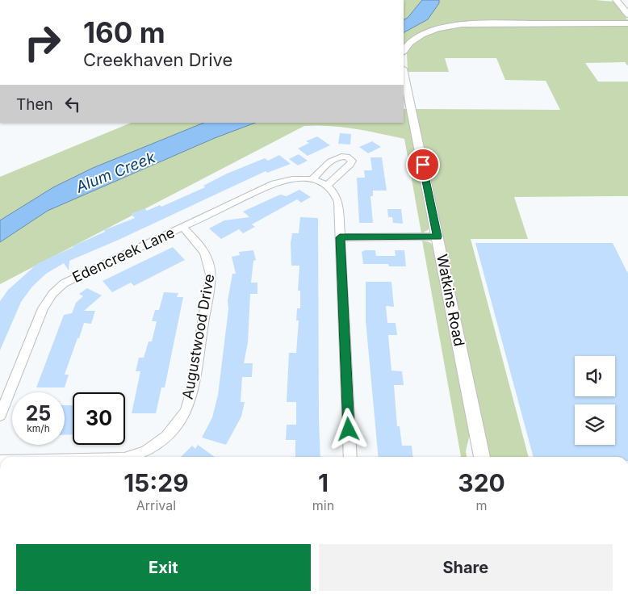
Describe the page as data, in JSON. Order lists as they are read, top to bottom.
{
  "streets": {
    "street": ["Edencreek Lane", "Watkins Road", "Augustwood Drive"]
  },
  "crossings": [
    ["Edencreek Lane", "Augustwood Drive"]
  ],
  "water": ["Alum Creek"],
  "page": {
    "turn": ["160 m", "Creekhaven Drive"],
    "then": "Then",
    "speed": "25 km/h",
    "limit": "30",
    "eta": [
      "15:29",
      "Arrival",
      "1",
      "min",
      "320",
      "m"
    ],
    "buttons": ["Exit", "Share"]
  }
}
